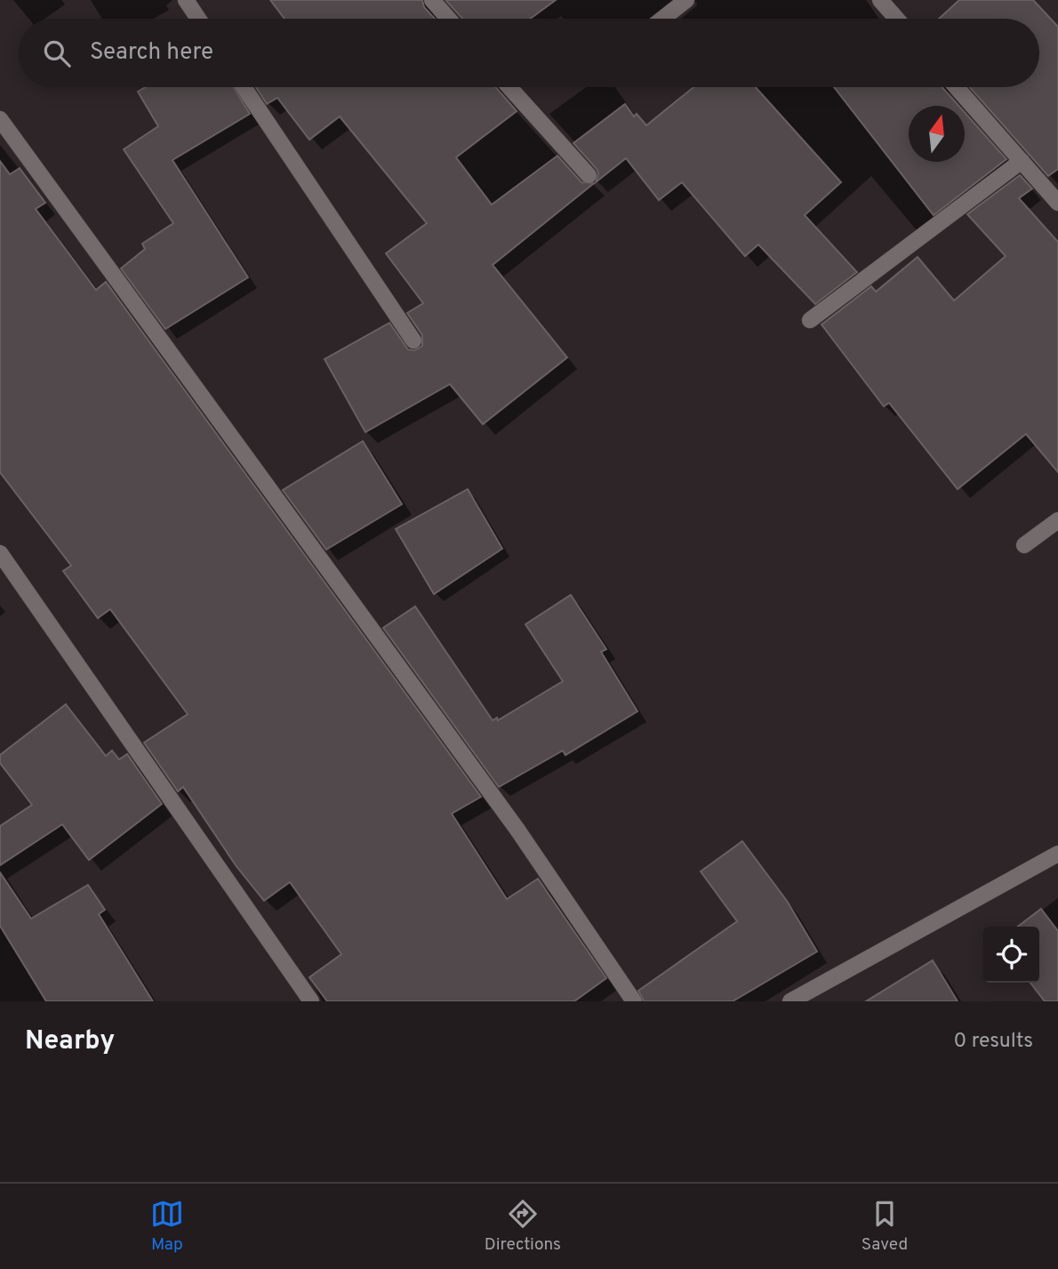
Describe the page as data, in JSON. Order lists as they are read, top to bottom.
{
  "north": "top",
  "page": {
    "search": "Search here",
    "heading": ["Nearby", "0 results"],
    "nav": ["Map", "Directions", "Saved"]
  }
}
